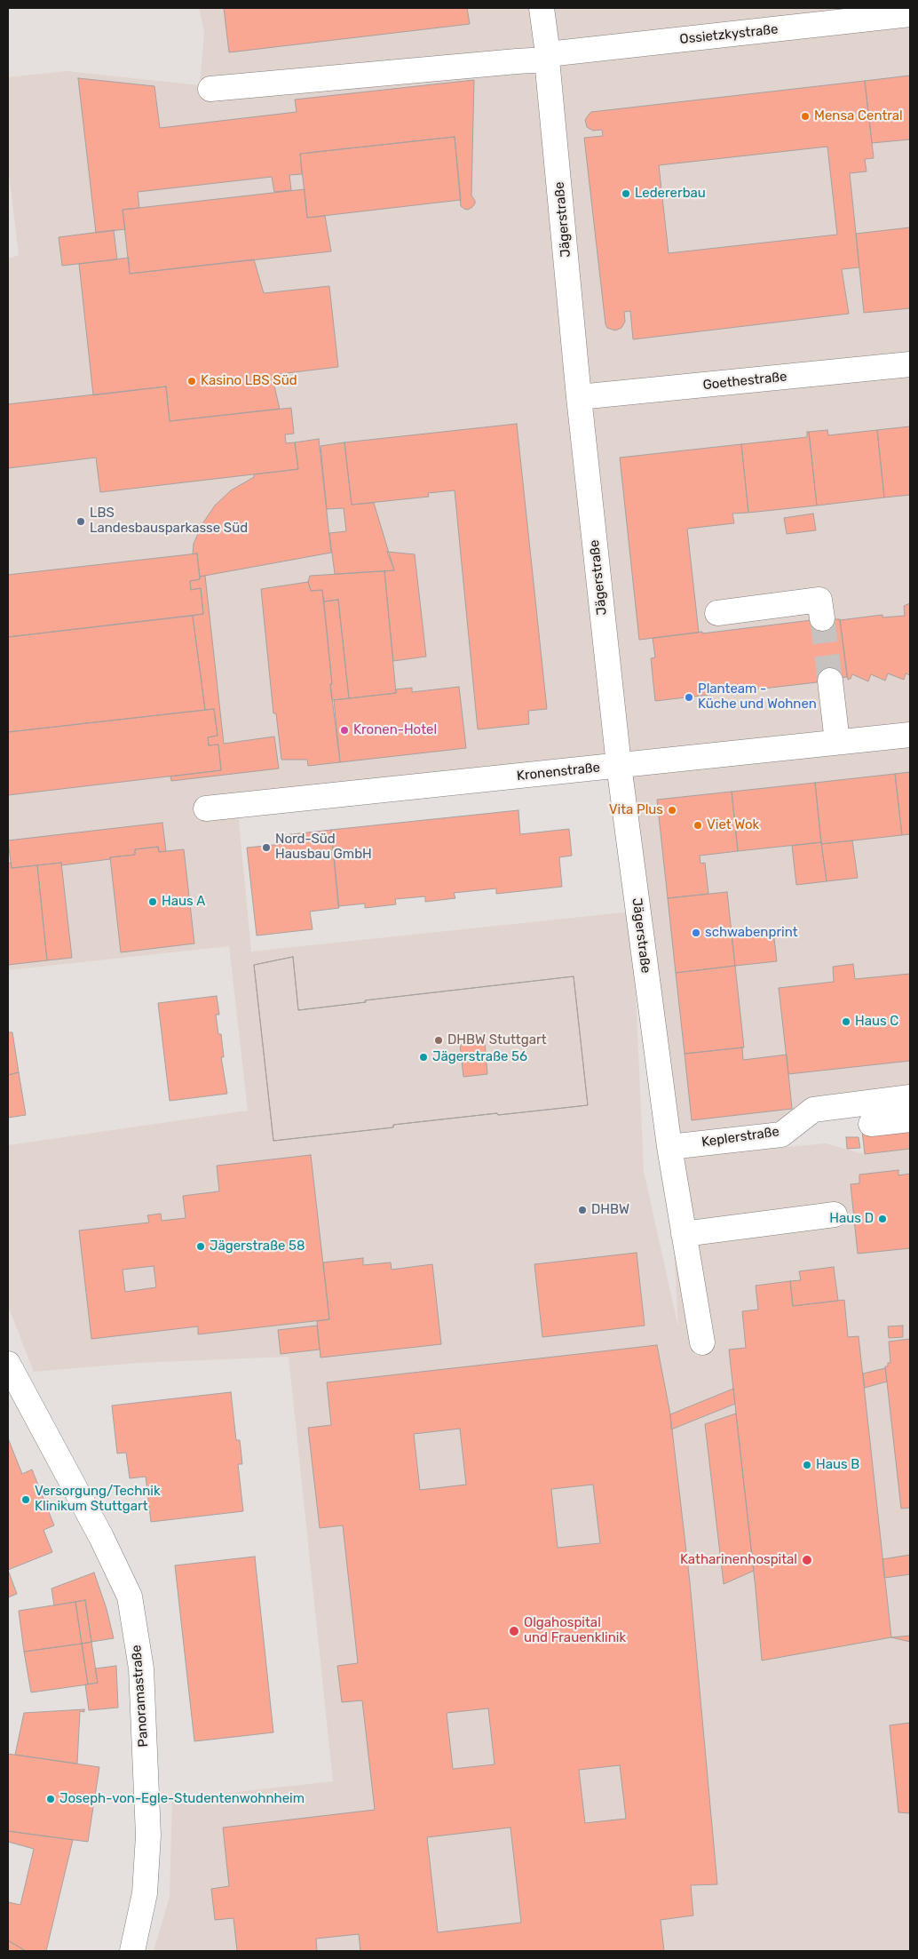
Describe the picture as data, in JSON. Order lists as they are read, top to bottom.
{
  "streets": {
    "street": [
      "Ossietzkystraße",
      "Jägerstraße",
      "Goethestraße",
      "Kronenstraße",
      "Keplerstraße",
      "Panoramastraße"
    ]
  },
  "crossings": [
    ["Ossietzkystraße", "Jägerstraße"],
    ["Jägerstraße", "Goethestraße"],
    ["Jägerstraße", "Kronenstraße"],
    ["Jägerstraße", "Keplerstraße"]
  ],
  "places": [
    "Mensa Central",
    "Ledererbau",
    "Kasino LBS Süd",
    "LBS Landesbausparkasse Süd",
    "Planteam - Küche und Wohnen",
    "Kronen-Hotel",
    "Vita Plus",
    "Viet Wok",
    "Nord-Süd Hausbau GmbH",
    "Haus A",
    "schwabenprint",
    "Haus C",
    "DHBW Stuttgart",
    "Jägerstraße 56",
    "DHBW",
    "Haus D",
    "Jägerstraße 58",
    "Haus B",
    "Versorgung/Technik Klinikum Stuttgart",
    "Katharinenhospital",
    "Olgahospital und Frauenklinik",
    "Joseph-von-Egle-Studentenwohnheim"
  ]
}
